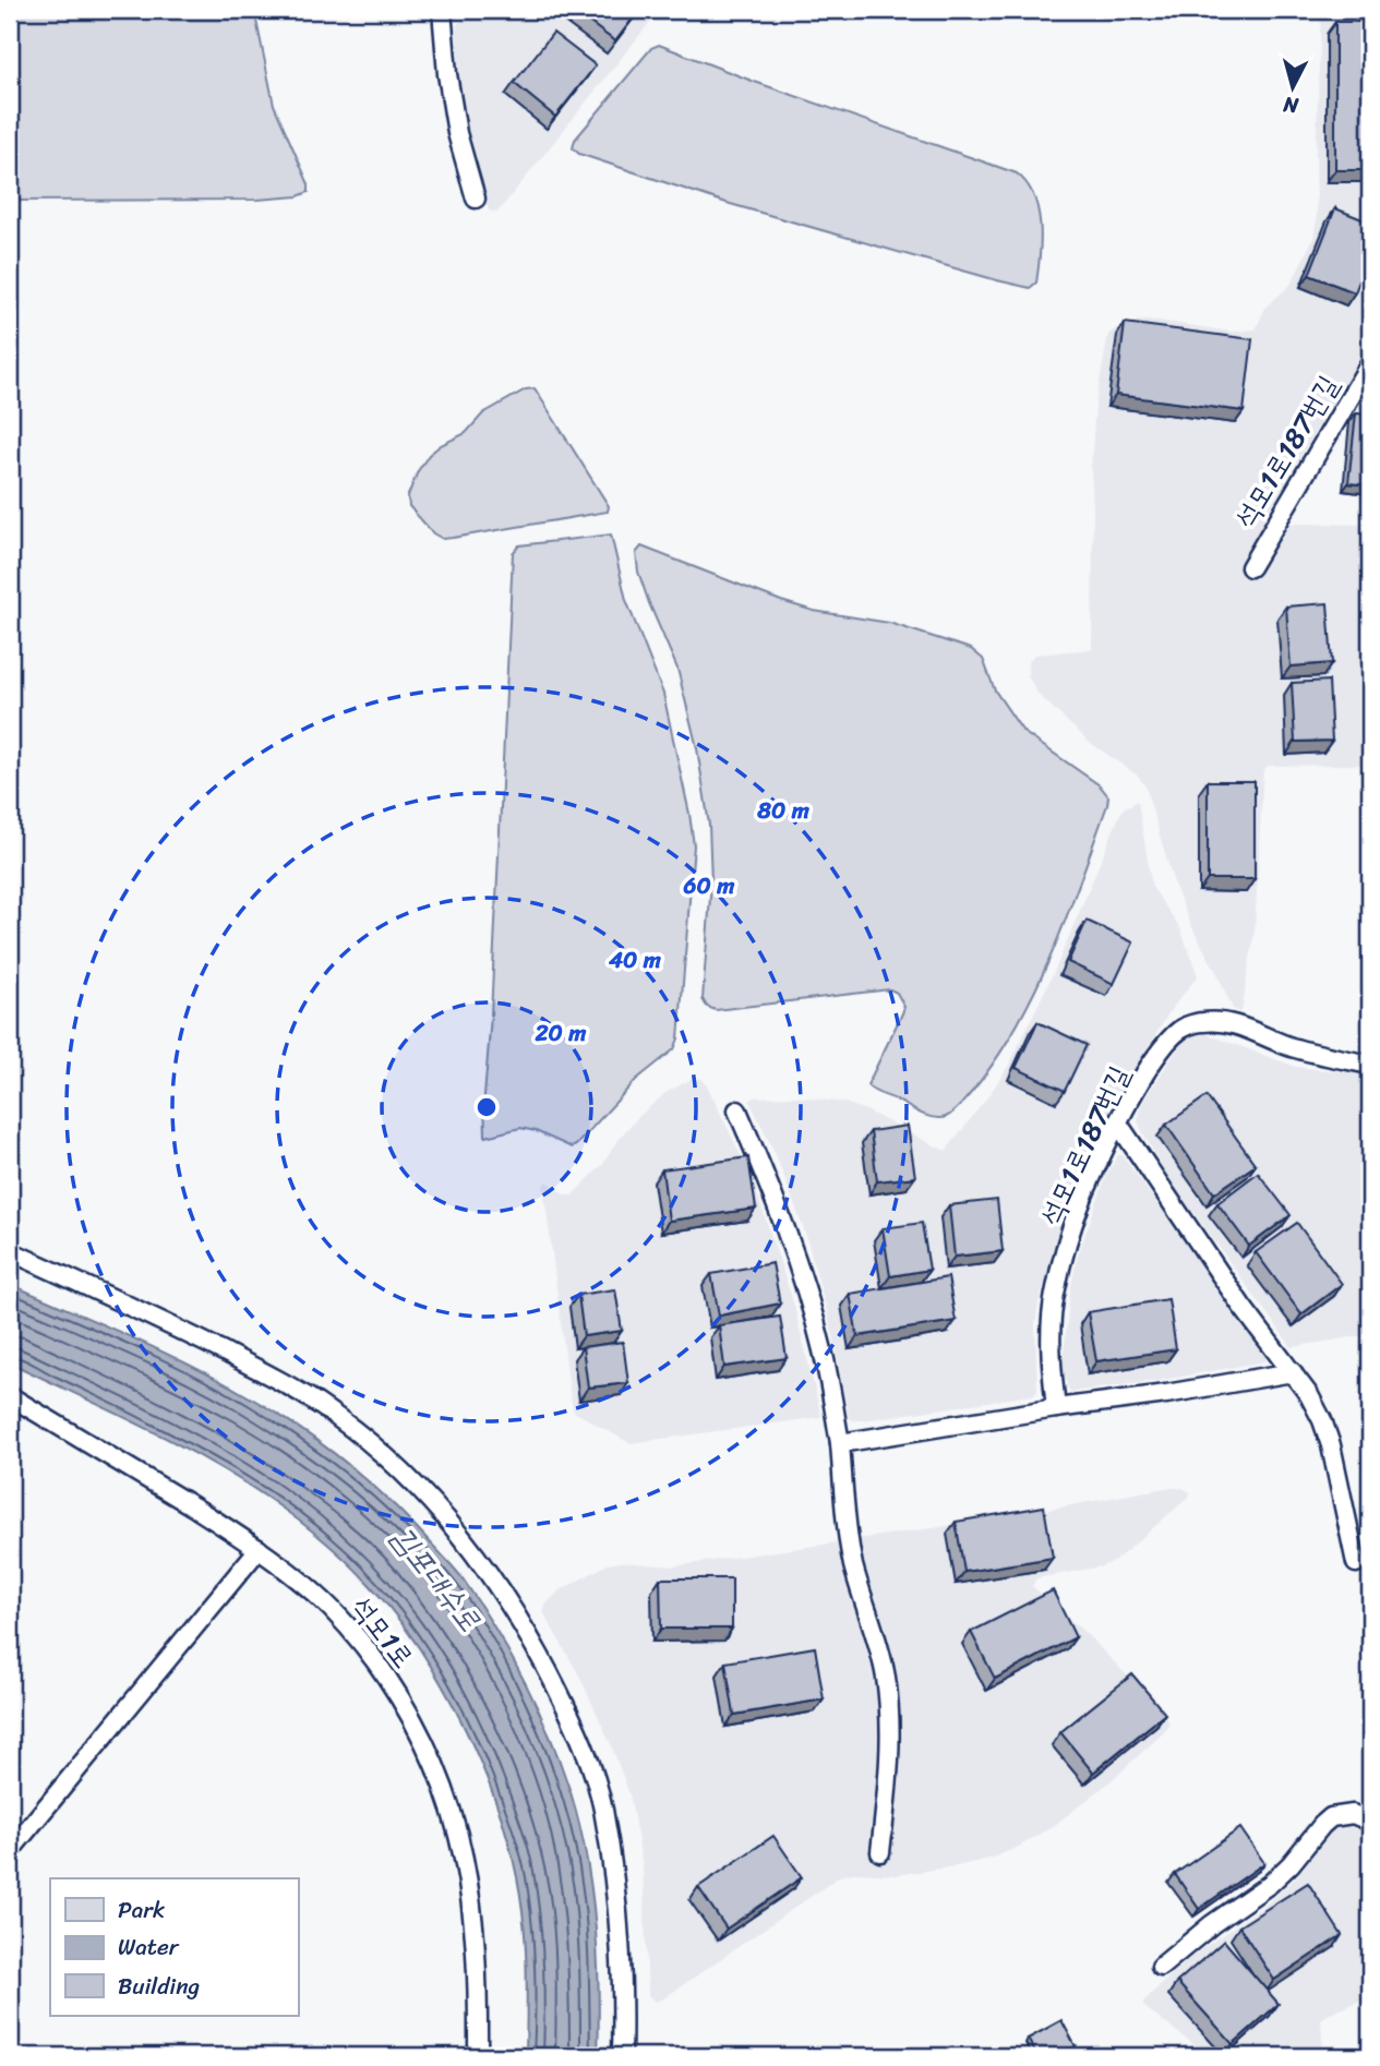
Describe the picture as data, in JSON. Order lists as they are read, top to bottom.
{
  "streets": {
    "lane": ["석모1로187번길", "석모1로"]
  },
  "water": ["김포대수로"],
  "legend": ["Park", "Water", "Building"],
  "north": "bottom",
  "rings": [
    "80 m",
    "60 m",
    "40 m",
    "20 m"
  ]
}
